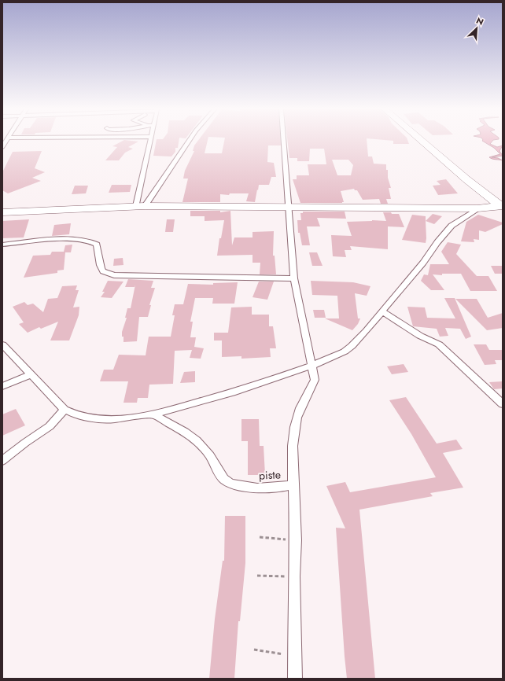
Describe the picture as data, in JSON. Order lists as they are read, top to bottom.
{
  "streets": {
    "street": ["piste"]
  },
  "north": "top right"
}
